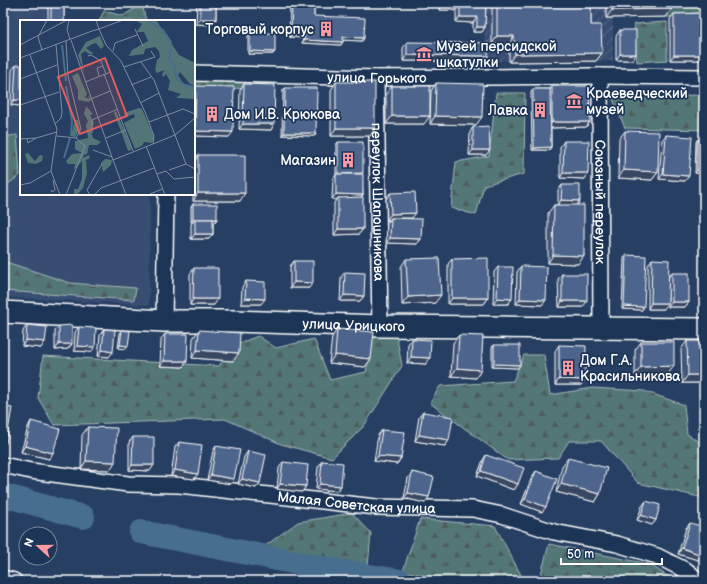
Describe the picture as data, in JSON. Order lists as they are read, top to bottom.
{
  "streets": {
    "main road": ["улица Урицкого"],
    "street": [
      "улица Горького",
      "переулок Шапошникова",
      "Союзный переулок",
      "Малая Советская улица"
    ]
  },
  "crossings": [
    ["улица Горького", "переулок Шапошникова"],
    ["улица Горького", "Союзный переулок"],
    ["переулок Шапошникова", "улица Урицкого"],
    ["Союзный переулок", "улица Урицкого"]
  ],
  "places": {
    "building": [
      "Торговый корпус",
      "Лавка",
      "Дом И.В. Крюкова",
      "Магазин",
      "Дом Г.А. Красильникова"
    ],
    "museum": ["Музей персидской шкатулки", "Краеведческий музей"]
  },
  "scale_bar": "50 m",
  "north": "left"
}
